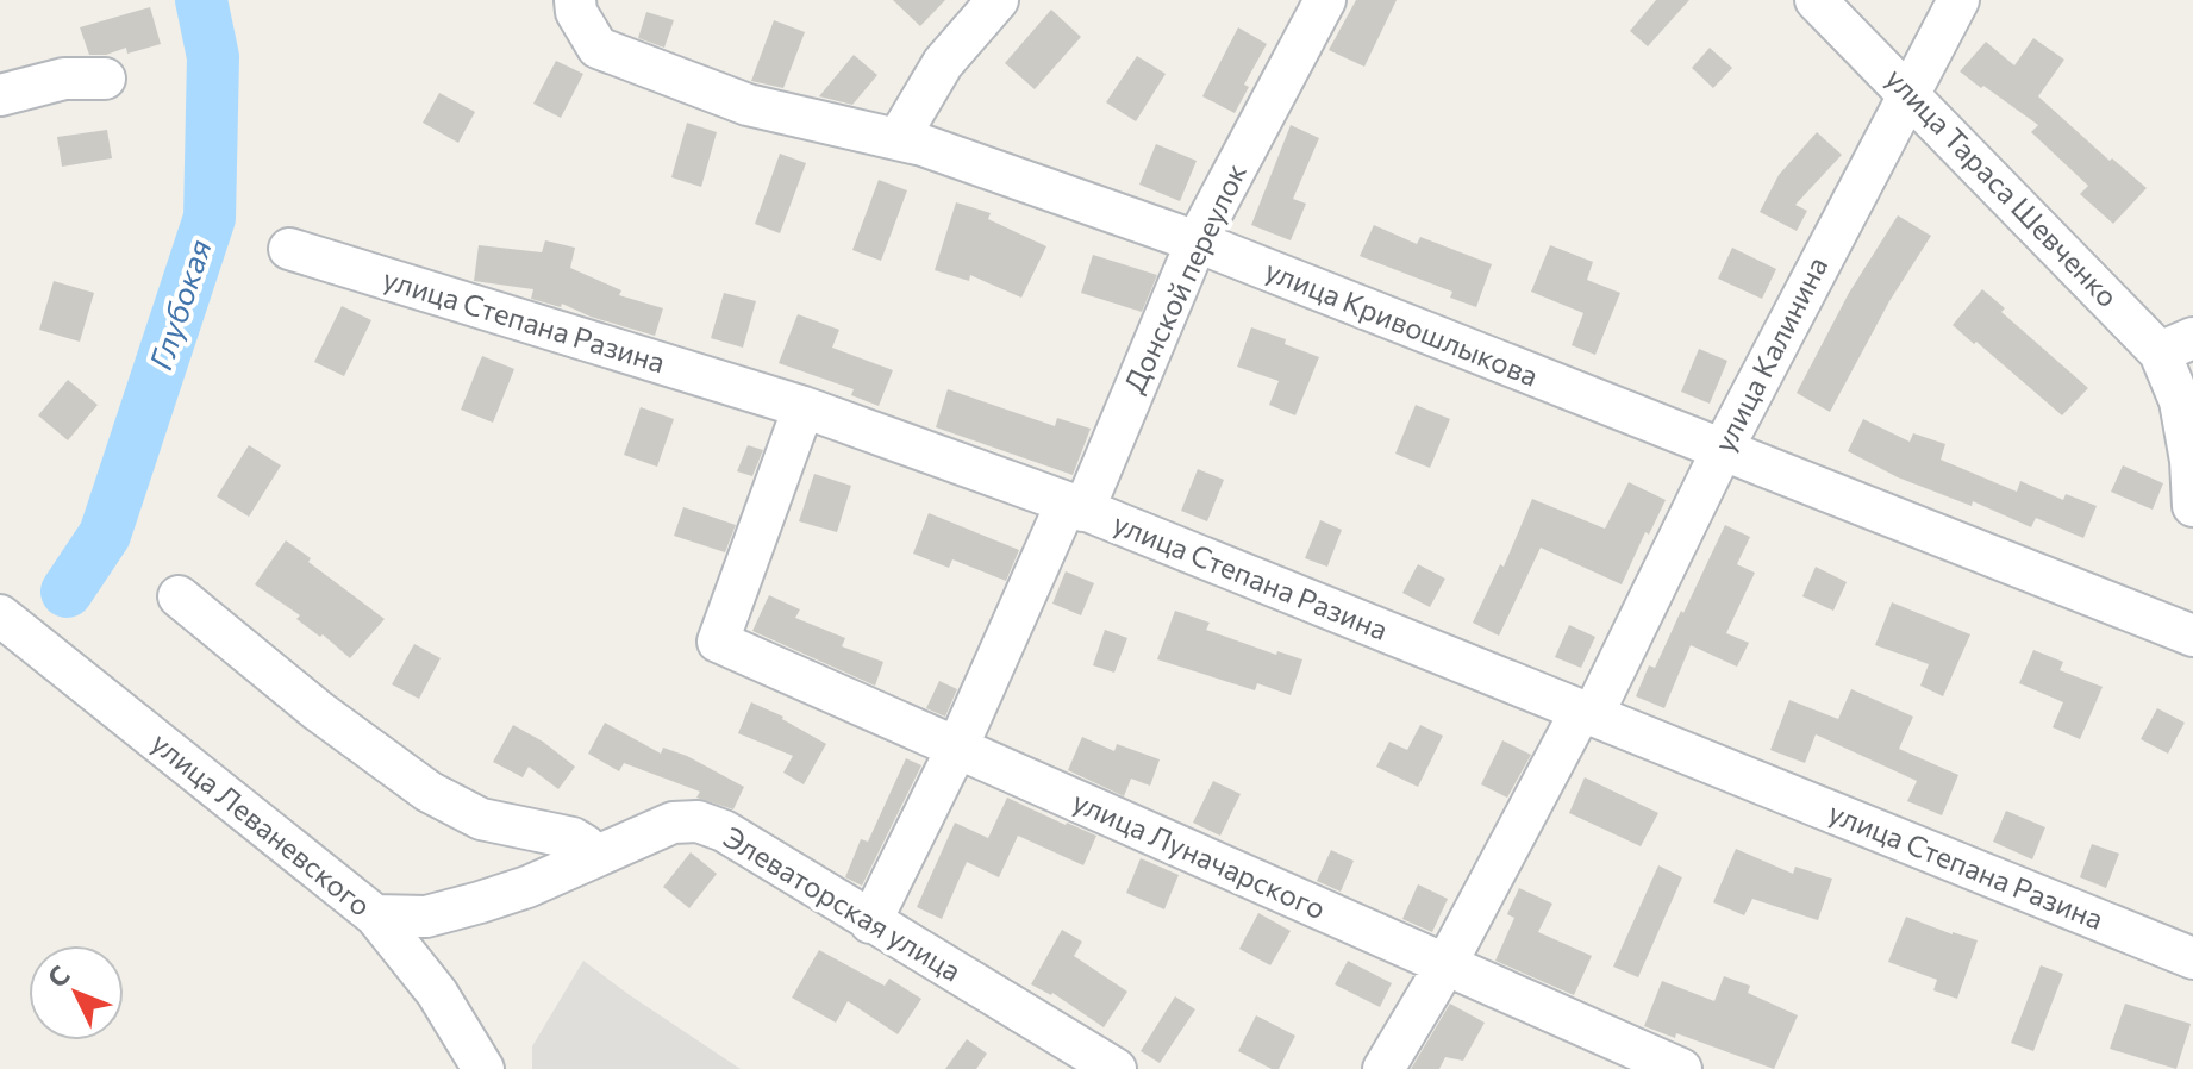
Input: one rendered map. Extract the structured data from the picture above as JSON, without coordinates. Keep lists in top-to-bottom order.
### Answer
{
  "streets": {
    "street": [
      "улица Тараса Шевченко",
      "Донской переулок",
      "улица Степана Разина",
      "улица Кривошлыкова",
      "улица Калинина",
      "улица Леваневского",
      "улица Луначарского",
      "Элеваторская улица"
    ]
  },
  "crossings": [
    ["улица Тараса Шевченко", "улица Калинина"],
    ["Донской переулок", "улица Степана Разина"],
    ["Донской переулок", "улица Кривошлыкова"],
    ["Донской переулок", "улица Луначарского"],
    ["Донской переулок", "Элеваторская улица"],
    ["улица Степана Разина", "улица Калинина"],
    ["улица Степана Разина", "улица Луначарского"],
    ["улица Кривошлыкова", "улица Калинина"],
    ["улица Калинина", "улица Луначарского"],
    ["улица Леваневского", "Элеваторская улица"]
  ],
  "water": ["Глубокая"],
  "north": "top left"
}
